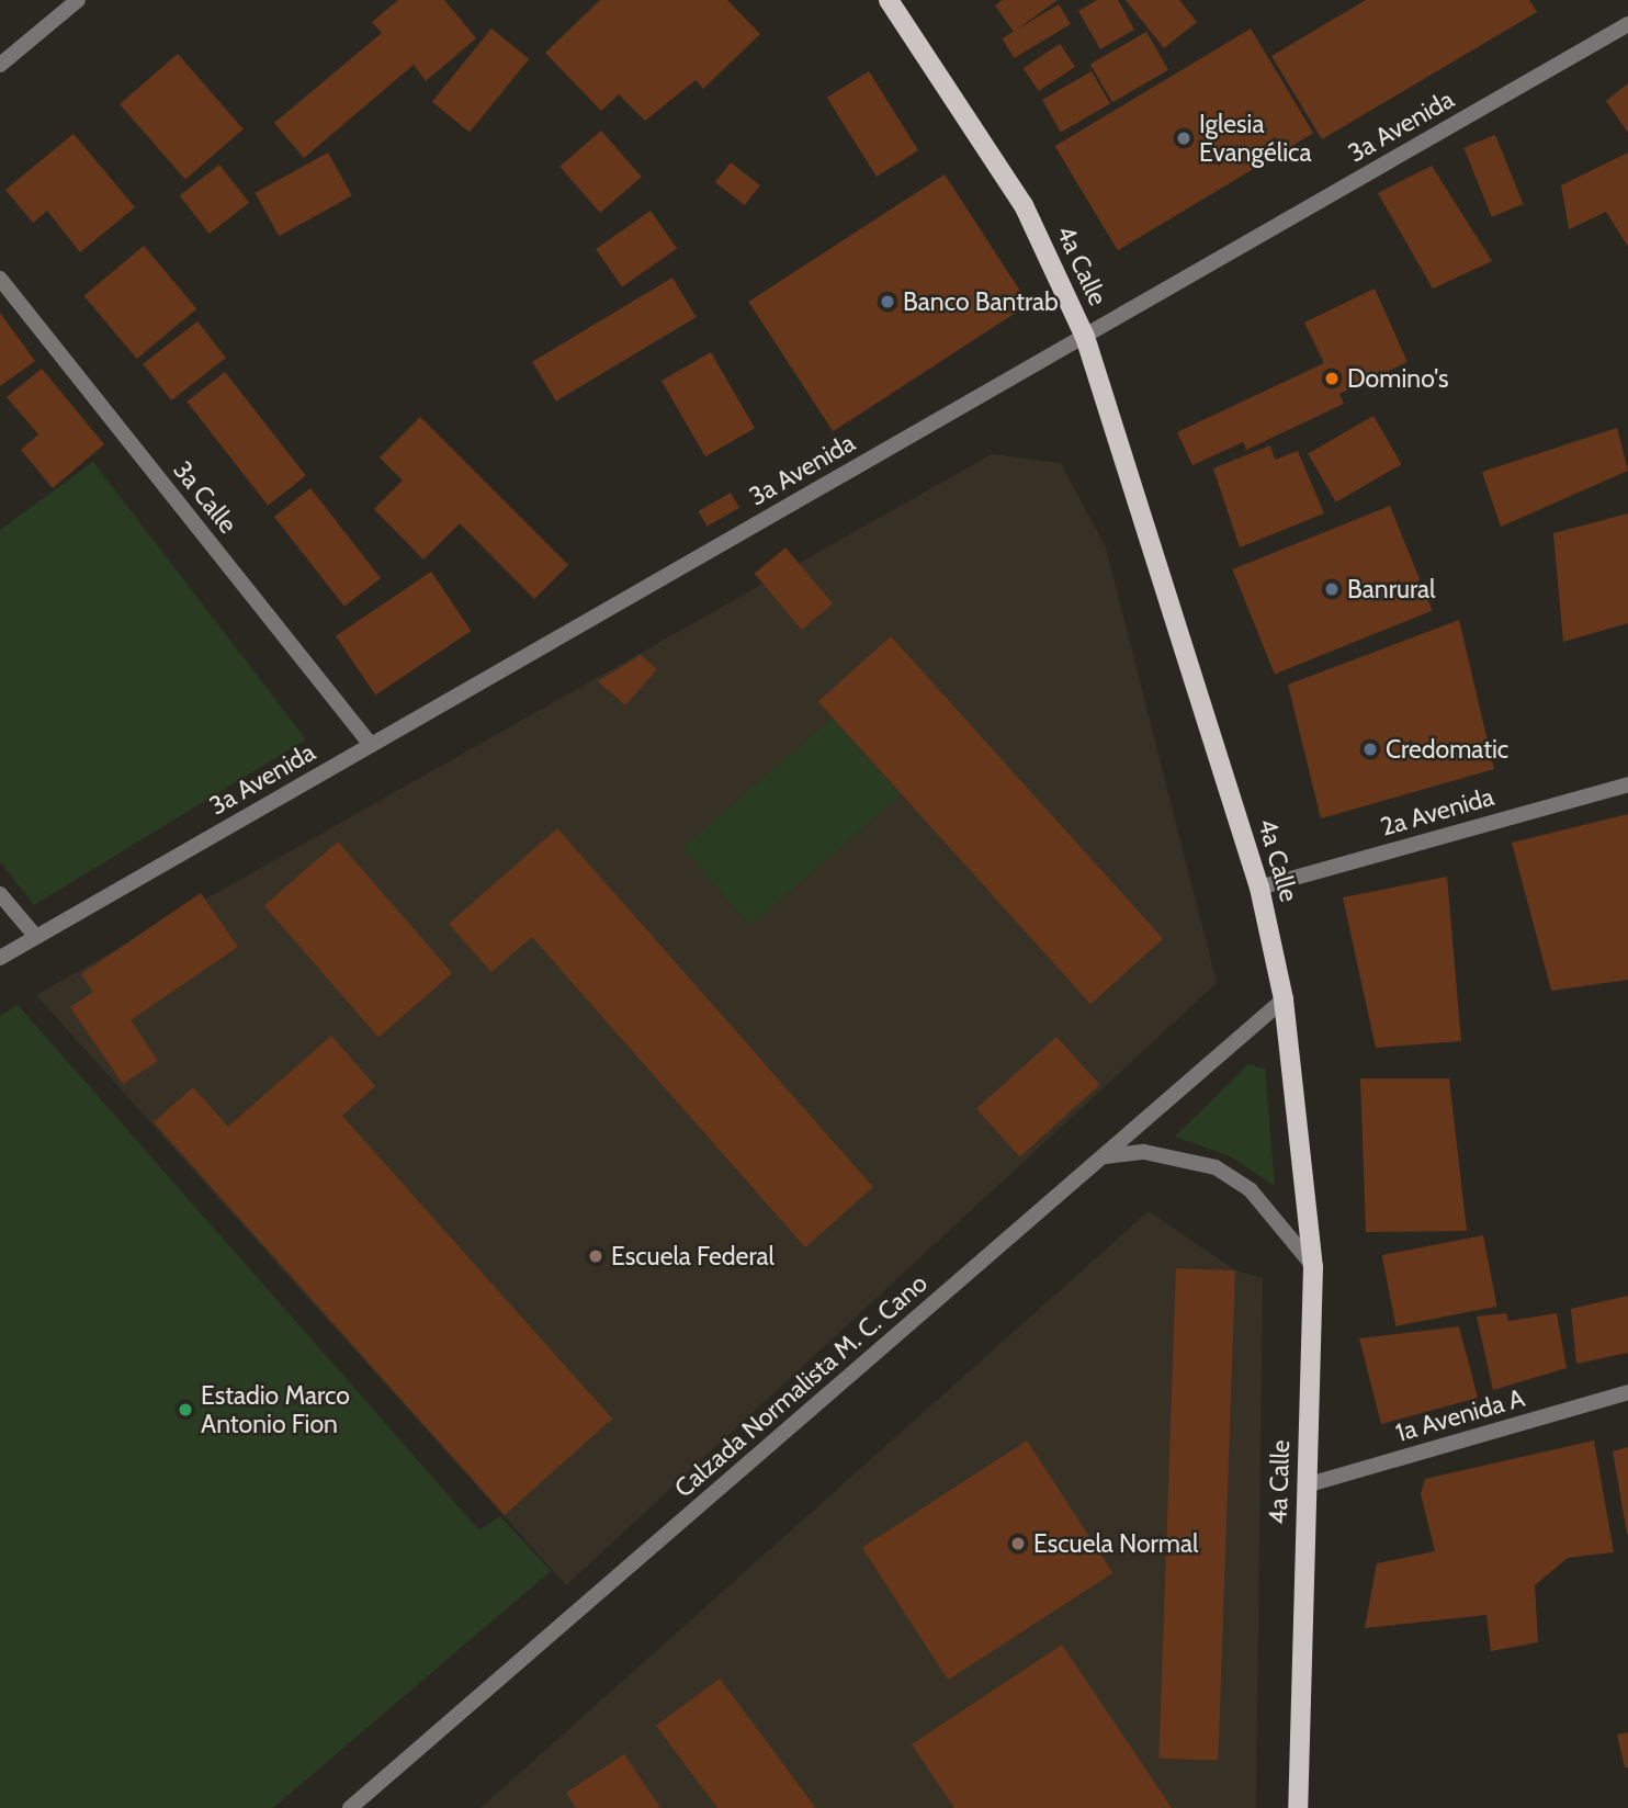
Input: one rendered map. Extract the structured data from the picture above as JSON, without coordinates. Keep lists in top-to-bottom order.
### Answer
{
  "streets": {
    "main road": ["4a Calle"],
    "street": [
      "3a Avenida",
      "3a Calle",
      "2a Avenida",
      "Calzada Normalista M. C. Cano",
      "1a Avenida A"
    ]
  },
  "crossings": [
    ["3a Avenida", "4a Calle"],
    ["3a Avenida", "3a Calle"],
    ["4a Calle", "2a Avenida"],
    ["4a Calle", "Calzada Normalista M. C. Cano"],
    ["4a Calle", "1a Avenida A"]
  ],
  "places": [
    "Iglesia Evangélica",
    "Banco Bantrab",
    "Domino's",
    "Banrural",
    "Credomatic",
    "Escuela Federal",
    "Estadio Marco Antonio Fion",
    "Escuela Normal"
  ]
}
